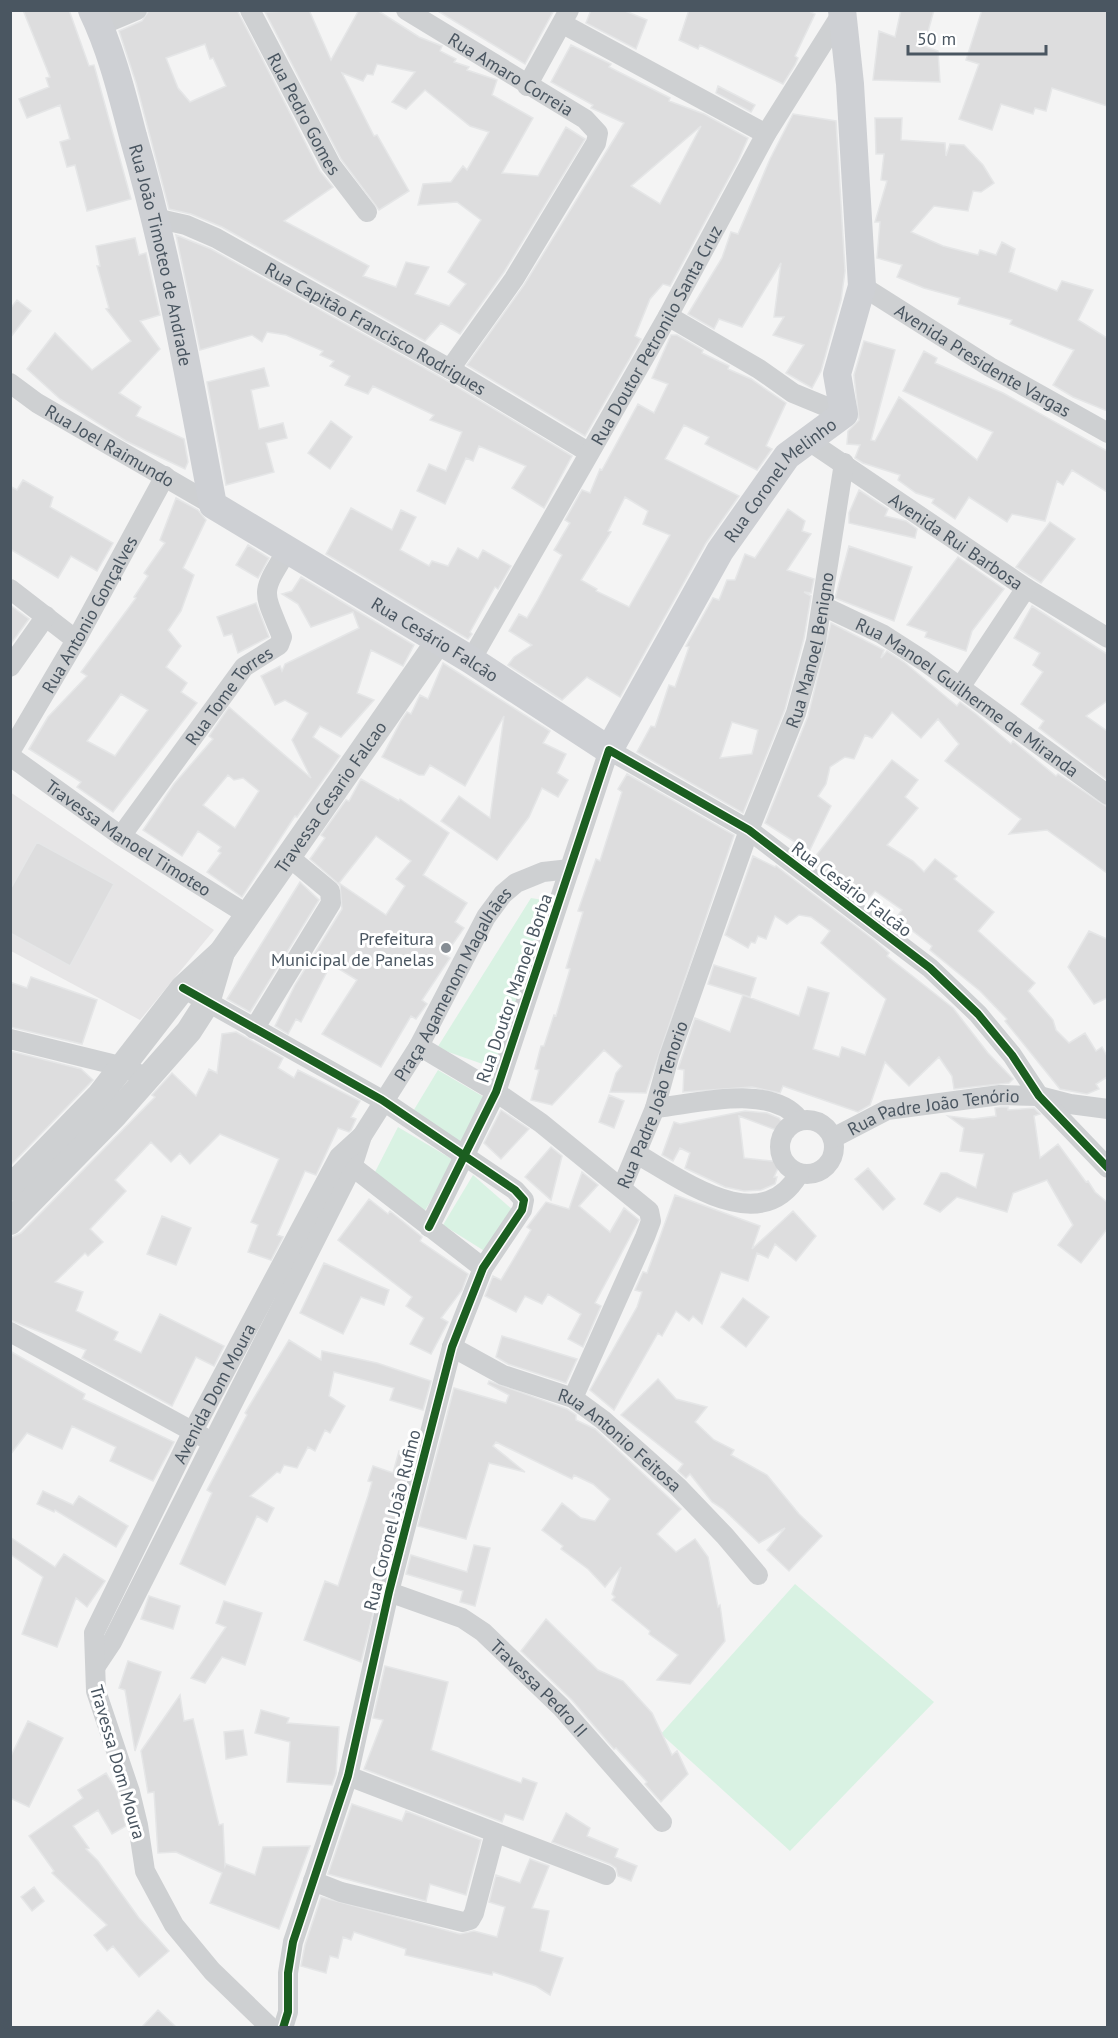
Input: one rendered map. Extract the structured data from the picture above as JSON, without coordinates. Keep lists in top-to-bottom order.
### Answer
{
  "streets": {
    "main road": ["Rua João Timoteo de Andrade", "Rua Coronel Melinho", "Rua Cesário Falcão"],
    "street": [
      "Rua Amaro Correia",
      "Rua Pedro Gomes",
      "Rua Capitão Francisco Rodrigues",
      "Rua Doutor Petronilo Santa Cruz",
      "Avenida Presidente Vargas",
      "Rua Joel Raimundo",
      "Avenida Rui Barbosa",
      "Rua Antonio Gonçalves",
      "Rua Manoel Benigno",
      "Rua Tome Torres",
      "Rua Manoel Guilherme de Miranda",
      "Travessa Cesario Falcao",
      "Travessa Manoel Timoteo",
      "Praça Agamenom Magalhães",
      "Rua Doutor Manoel Borba",
      "Rua Padre João Tenorio",
      "Rua Padre João Tenório",
      "Avenida Dom Moura",
      "Rua Antonio Feitosa",
      "Rua Coronel João Rufino",
      "Travessa Pedro II",
      "Travessa Dom Moura"
    ]
  },
  "crossings": [
    ["Rua Amaro Correia", "Rua Capitão Francisco Rodrigues"],
    ["Rua João Timoteo de Andrade", "Rua Capitão Francisco Rodrigues"],
    ["Rua João Timoteo de Andrade", "Rua Joel Raimundo"],
    ["Rua João Timoteo de Andrade", "Rua Cesário Falcão"],
    ["Rua Capitão Francisco Rodrigues", "Rua Doutor Petronilo Santa Cruz"],
    ["Rua Doutor Petronilo Santa Cruz", "Rua Coronel Melinho"],
    ["Rua Doutor Petronilo Santa Cruz", "Rua Cesário Falcão"],
    ["Avenida Presidente Vargas", "Rua Coronel Melinho"],
    ["Rua Joel Raimundo", "Rua Antonio Gonçalves"],
    ["Rua Joel Raimundo", "Rua Cesário Falcão"],
    ["Rua Coronel Melinho", "Avenida Rui Barbosa"],
    ["Rua Coronel Melinho", "Rua Cesário Falcão"],
    ["Rua Coronel Melinho", "Rua Doutor Manoel Borba"],
    ["Avenida Rui Barbosa", "Rua Manoel Benigno"],
    ["Rua Antonio Gonçalves", "Travessa Manoel Timoteo"],
    ["Rua Cesário Falcão", "Rua Manoel Benigno"],
    ["Rua Cesário Falcão", "Rua Tome Torres"],
    ["Rua Cesário Falcão", "Travessa Cesario Falcao"],
    ["Rua Cesário Falcão", "Rua Doutor Manoel Borba"],
    ["Rua Cesário Falcão", "Rua Padre João Tenorio"],
    ["Rua Cesário Falcão", "Rua Padre João Tenório"],
    ["Rua Manoel Benigno", "Rua Manoel Guilherme de Miranda"],
    ["Rua Manoel Benigno", "Rua Padre João Tenorio"],
    ["Rua Tome Torres", "Travessa Manoel Timoteo"],
    ["Travessa Cesario Falcao", "Travessa Manoel Timoteo"],
    ["Travessa Cesario Falcao", "Rua Coronel João Rufino"],
    ["Praça Agamenom Magalhães", "Rua Doutor Manoel Borba"],
    ["Praça Agamenom Magalhães", "Avenida Dom Moura"],
    ["Praça Agamenom Magalhães", "Rua Coronel João Rufino"],
    ["Rua Doutor Manoel Borba", "Rua Coronel João Rufino"],
    ["Rua Padre João Tenorio", "Rua Antonio Feitosa"],
    ["Avenida Dom Moura", "Travessa Dom Moura"],
    ["Rua Antonio Feitosa", "Rua Coronel João Rufino"],
    ["Rua Coronel João Rufino", "Travessa Pedro II"]
  ],
  "places": ["Prefeitura Municipal de Panelas"],
  "scale_bar": "50 m"
}
